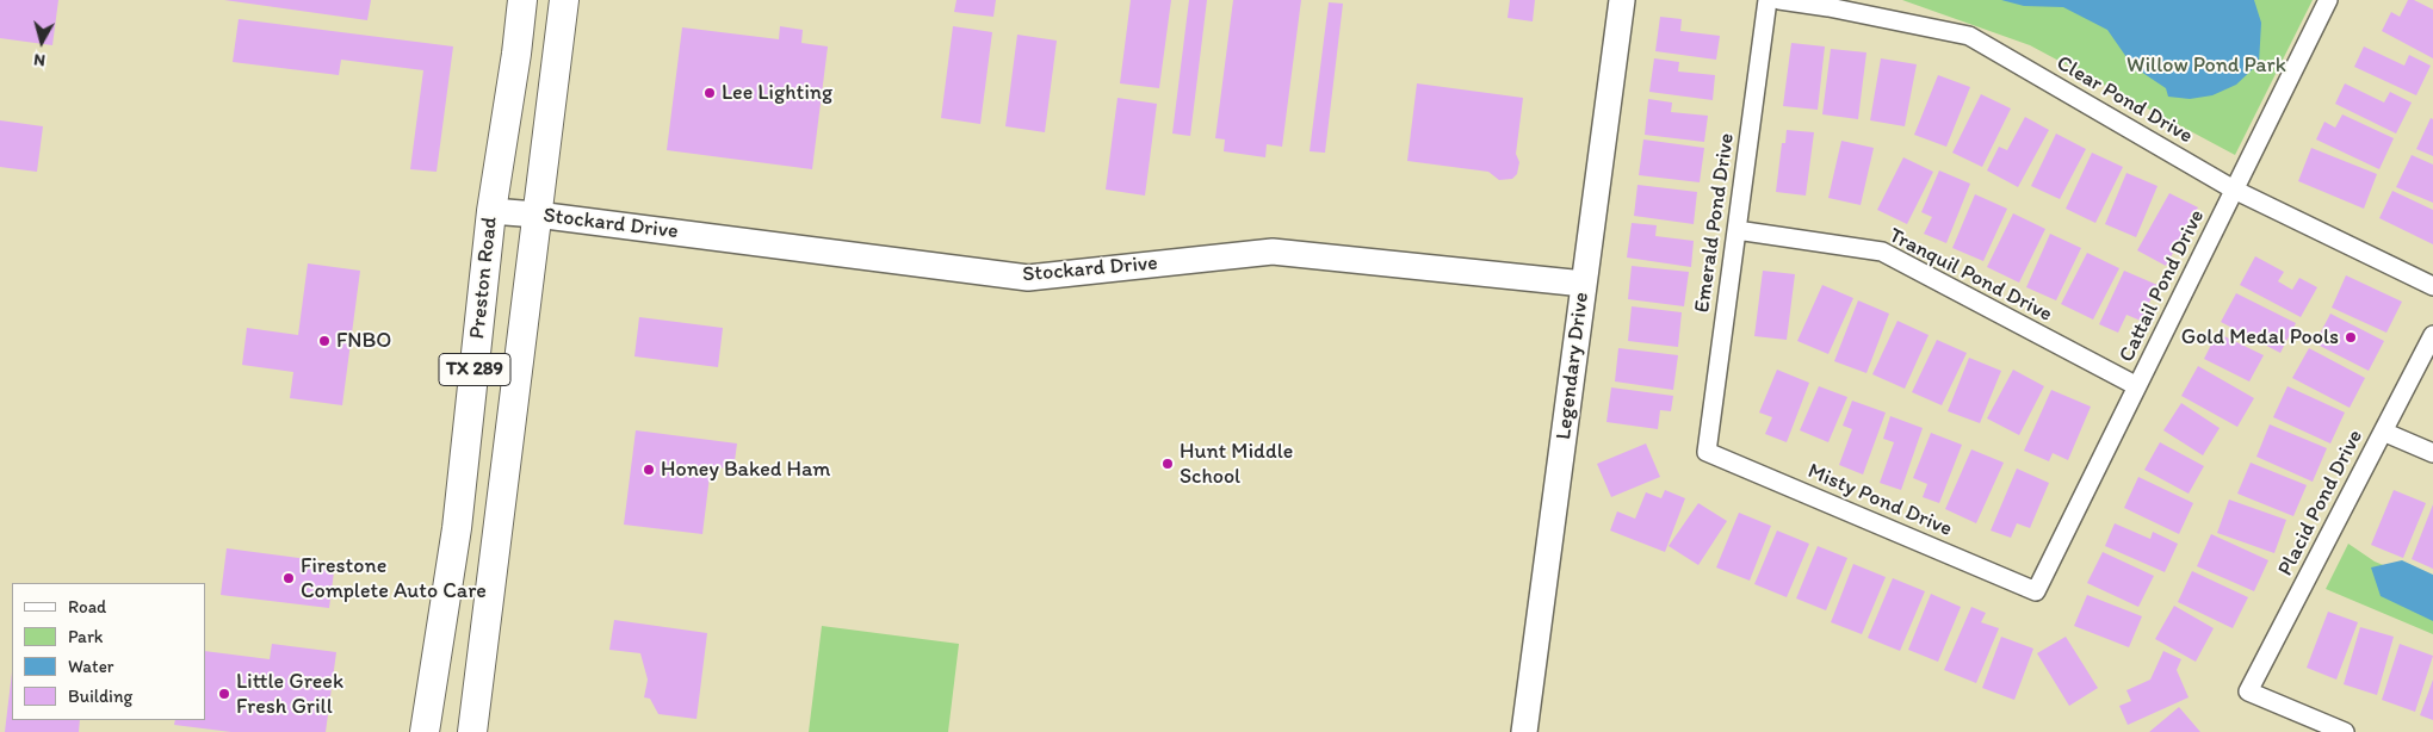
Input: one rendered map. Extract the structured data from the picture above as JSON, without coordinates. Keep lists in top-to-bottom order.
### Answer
{
  "streets": {
    "main road": ["Preston Road", "TX 289"],
    "street": [
      "Clear Pond Drive",
      "Emerald Pond Drive",
      "Stockard Drive",
      "Tranquil Pond Drive",
      "Cattail Pond Drive",
      "Legendary Drive",
      "Misty Pond Drive",
      "Placid Pond Drive"
    ]
  },
  "crossings": [
    ["Clear Pond Drive", "Cattail Pond Drive"],
    ["Emerald Pond Drive", "Tranquil Pond Drive"],
    ["Emerald Pond Drive", "Misty Pond Drive"],
    ["Stockard Drive", "Preston Road"],
    ["Stockard Drive", "Legendary Drive"],
    ["Tranquil Pond Drive", "Cattail Pond Drive"],
    ["Cattail Pond Drive", "Misty Pond Drive"]
  ],
  "parks": ["Willow Pond Park"],
  "places": [
    "Lee Lighting",
    "Gold Medal Pools",
    "FNBO",
    "Hunt Middle School",
    "Honey Baked Ham",
    "Firestone Complete Auto Care",
    "Little Greek Fresh Grill"
  ],
  "legend": [
    "Road",
    "Park",
    "Water",
    "Building"
  ],
  "north": "bottom"
}
